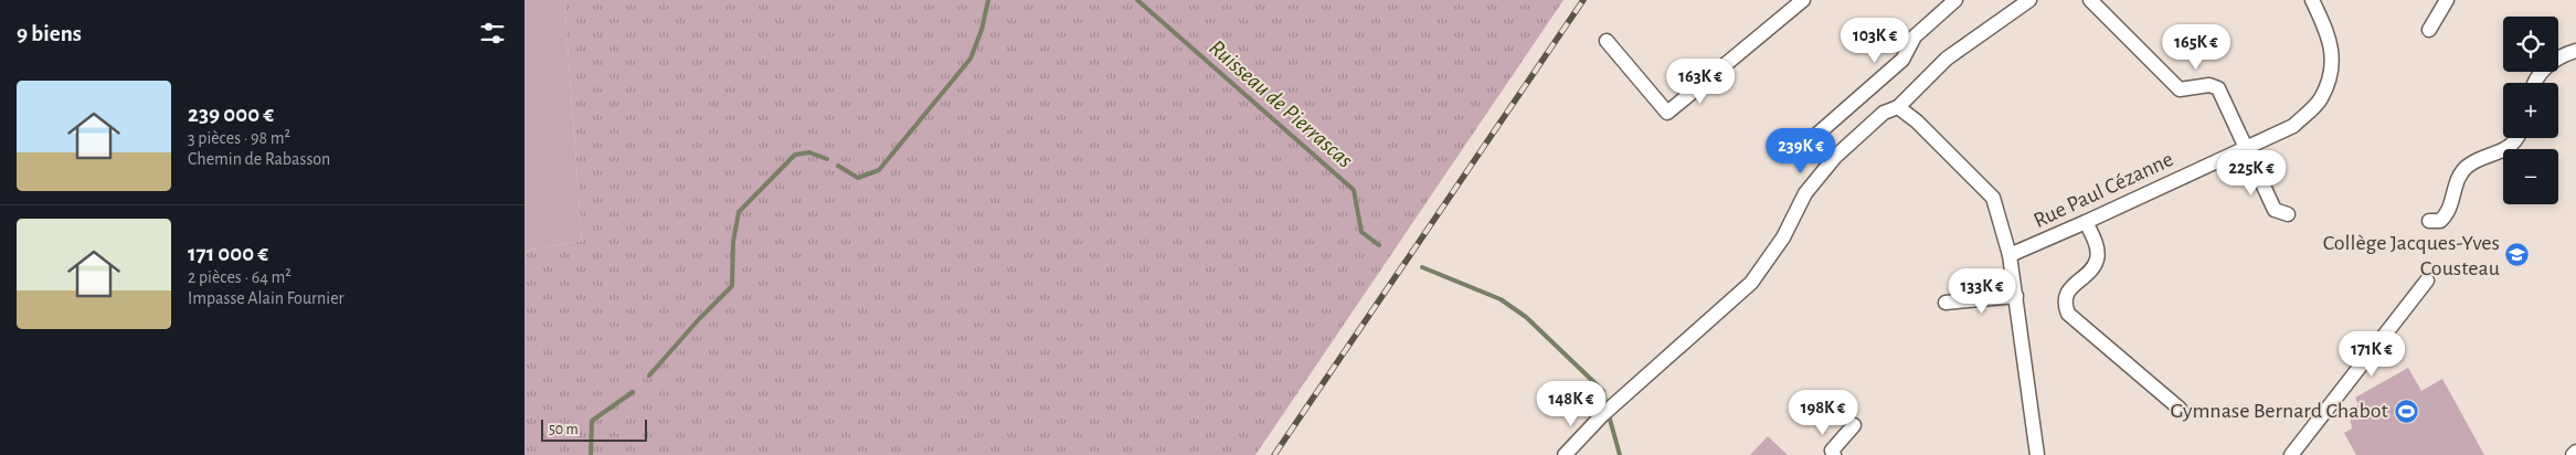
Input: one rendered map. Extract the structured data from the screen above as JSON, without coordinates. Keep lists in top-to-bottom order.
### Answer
{
  "streets": {
    "street": ["Rue Paul Cézanne"]
  },
  "water": ["Ruisseau de Pierrascas"],
  "places": {
    "school or university": ["Collège Jacques-Yves Cousteau"],
    "sports": ["Gymnase Bernard Chabot"]
  },
  "scale_bar": "50 m",
  "page": {
    "heading": "9 biens",
    "map_buttons": ["+", "−"],
    "price": [
      "103K €",
      "165K €",
      "163K €",
      "239K €",
      "225K €",
      "133K €",
      "171K €",
      "148K €",
      "198K €"
    ],
    "list": [
      {
        "name": "239 000 €",
        "note": "3 pièces · 98 m² · Chemin de Rabasson"
      },
      {
        "name": "171 000 €",
        "note": "2 pièces · 64 m² · Impasse Alain Fournier"
      }
    ],
    "scale": "50 m"
  }
}
